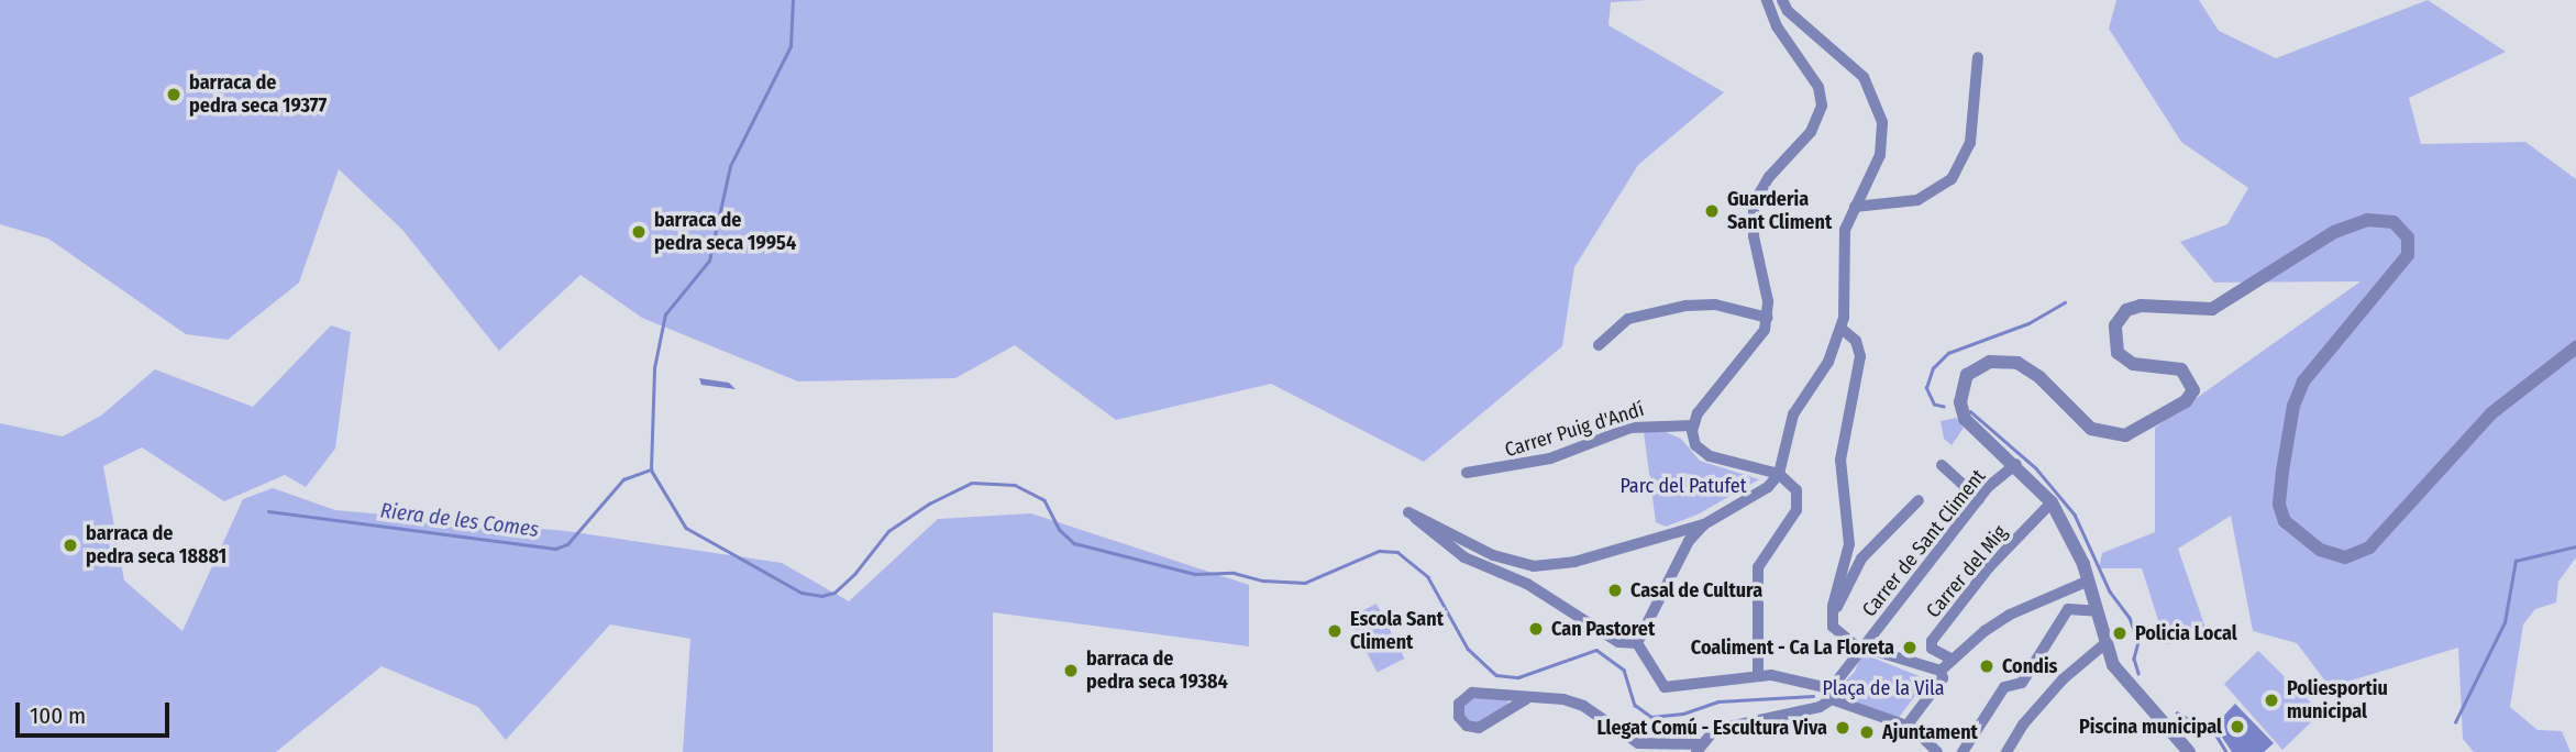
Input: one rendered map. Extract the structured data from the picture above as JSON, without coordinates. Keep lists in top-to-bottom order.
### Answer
{
  "streets": {
    "street": ["Carrer Puig d'Andí", "Carrer de Sant Climent", "Carrer del Mig"]
  },
  "water": ["Riera de les Comes"],
  "parks": ["Parc del Patufet", "Plaça de la Vila"],
  "places": [
    "barraca de pedra seca 19377",
    "Guarderia Sant Climent",
    "barraca de pedra seca 19954",
    "barraca de pedra seca 18881",
    "Casal de Cultura",
    "Can Pastoret",
    "Escola Sant Climent",
    "Policia Local",
    "Coaliment - Ca La Floreta",
    "Condis",
    "barraca de pedra seca 19384",
    "Poliesportiu municipal",
    "Piscina municipal",
    "Llegat Comú - Escultura Viva",
    "Ajuntament"
  ],
  "scale_bar": "100 m"
}
